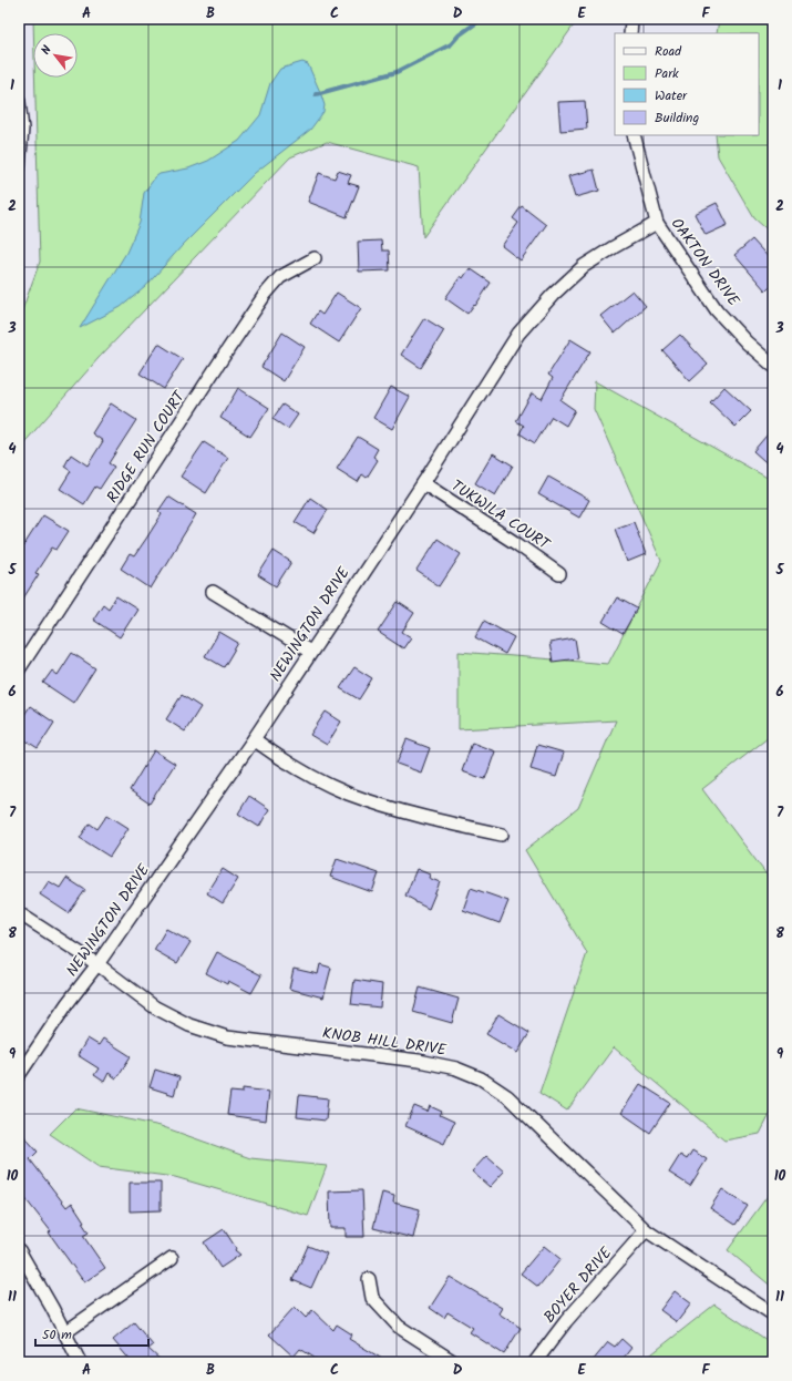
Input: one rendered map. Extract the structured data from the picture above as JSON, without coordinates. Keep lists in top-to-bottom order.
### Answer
{
  "streets": {
    "street": [
      "OAKTON DRIVE",
      "RIDGE RUN COURT",
      "TUKWILA COURT",
      "NEWINGTON DRIVE",
      "KNOB HILL DRIVE",
      "BOYER DRIVE"
    ]
  },
  "crossings": [
    ["OAKTON DRIVE", "NEWINGTON DRIVE"],
    ["TUKWILA COURT", "NEWINGTON DRIVE"],
    ["NEWINGTON DRIVE", "KNOB HILL DRIVE"],
    ["KNOB HILL DRIVE", "BOYER DRIVE"]
  ],
  "legend": [
    "Road",
    "Park",
    "Water",
    "Building"
  ],
  "scale_bar": "50 m",
  "north": "top left",
  "grid": {
    "columns": [
      "A",
      "B",
      "C",
      "D",
      "E",
      "F"
    ],
    "rows": [
      "1",
      "2",
      "3",
      "4",
      "5",
      "6",
      "7",
      "8",
      "9",
      "10",
      "11"
    ]
  }
}
